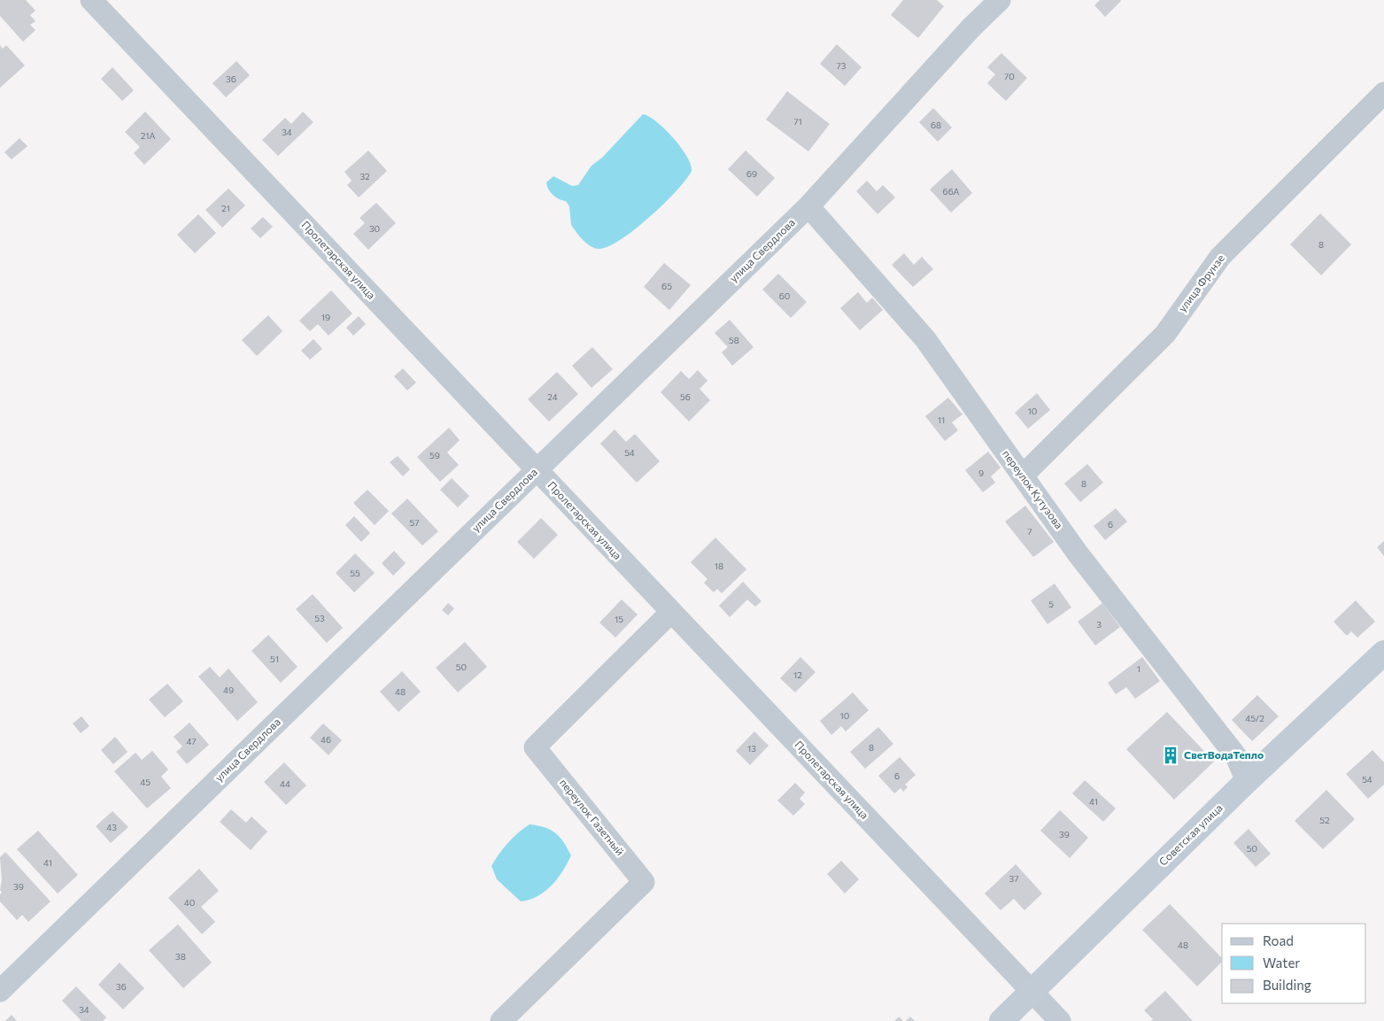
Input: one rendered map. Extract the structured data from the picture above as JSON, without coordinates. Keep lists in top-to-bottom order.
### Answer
{
  "streets": {
    "main road": ["Советская улица"],
    "street": [
      "улица Свердлова",
      "Пролетарская улица",
      "улица Фрунзе",
      "переулок Кутузова",
      "переулок Газетный"
    ]
  },
  "crossings": [
    ["улица Свердлова", "Пролетарская улица"],
    ["улица Свердлова", "переулок Кутузова"],
    ["Пролетарская улица", "переулок Газетный"],
    ["Пролетарская улица", "Советская улица"],
    ["улица Фрунзе", "переулок Кутузова"],
    ["переулок Кутузова", "Советская улица"]
  ],
  "places": {
    "building": ["СветВодаТепло"]
  },
  "house_numbers": [
    "73",
    "70",
    "36",
    "71",
    "68",
    "34",
    "21А",
    "69",
    "32",
    "66А",
    "21",
    "30",
    "8",
    "65",
    "60",
    "19",
    "58",
    "24",
    "56",
    "10",
    "11",
    "54",
    "59",
    "9",
    "8",
    "57",
    "6",
    "7",
    "18",
    "55",
    "5",
    "53",
    "15",
    "3",
    "51",
    "50",
    "1",
    "12",
    "49",
    "48",
    "10",
    "45/2",
    "46",
    "47",
    "8",
    "13",
    "6",
    "54",
    "45",
    "44",
    "41",
    "52",
    "43",
    "39",
    "50",
    "41",
    "37",
    "39",
    "40",
    "48",
    "38",
    "36",
    "34"
  ],
  "legend": ["Road", "Water", "Building"]
}
